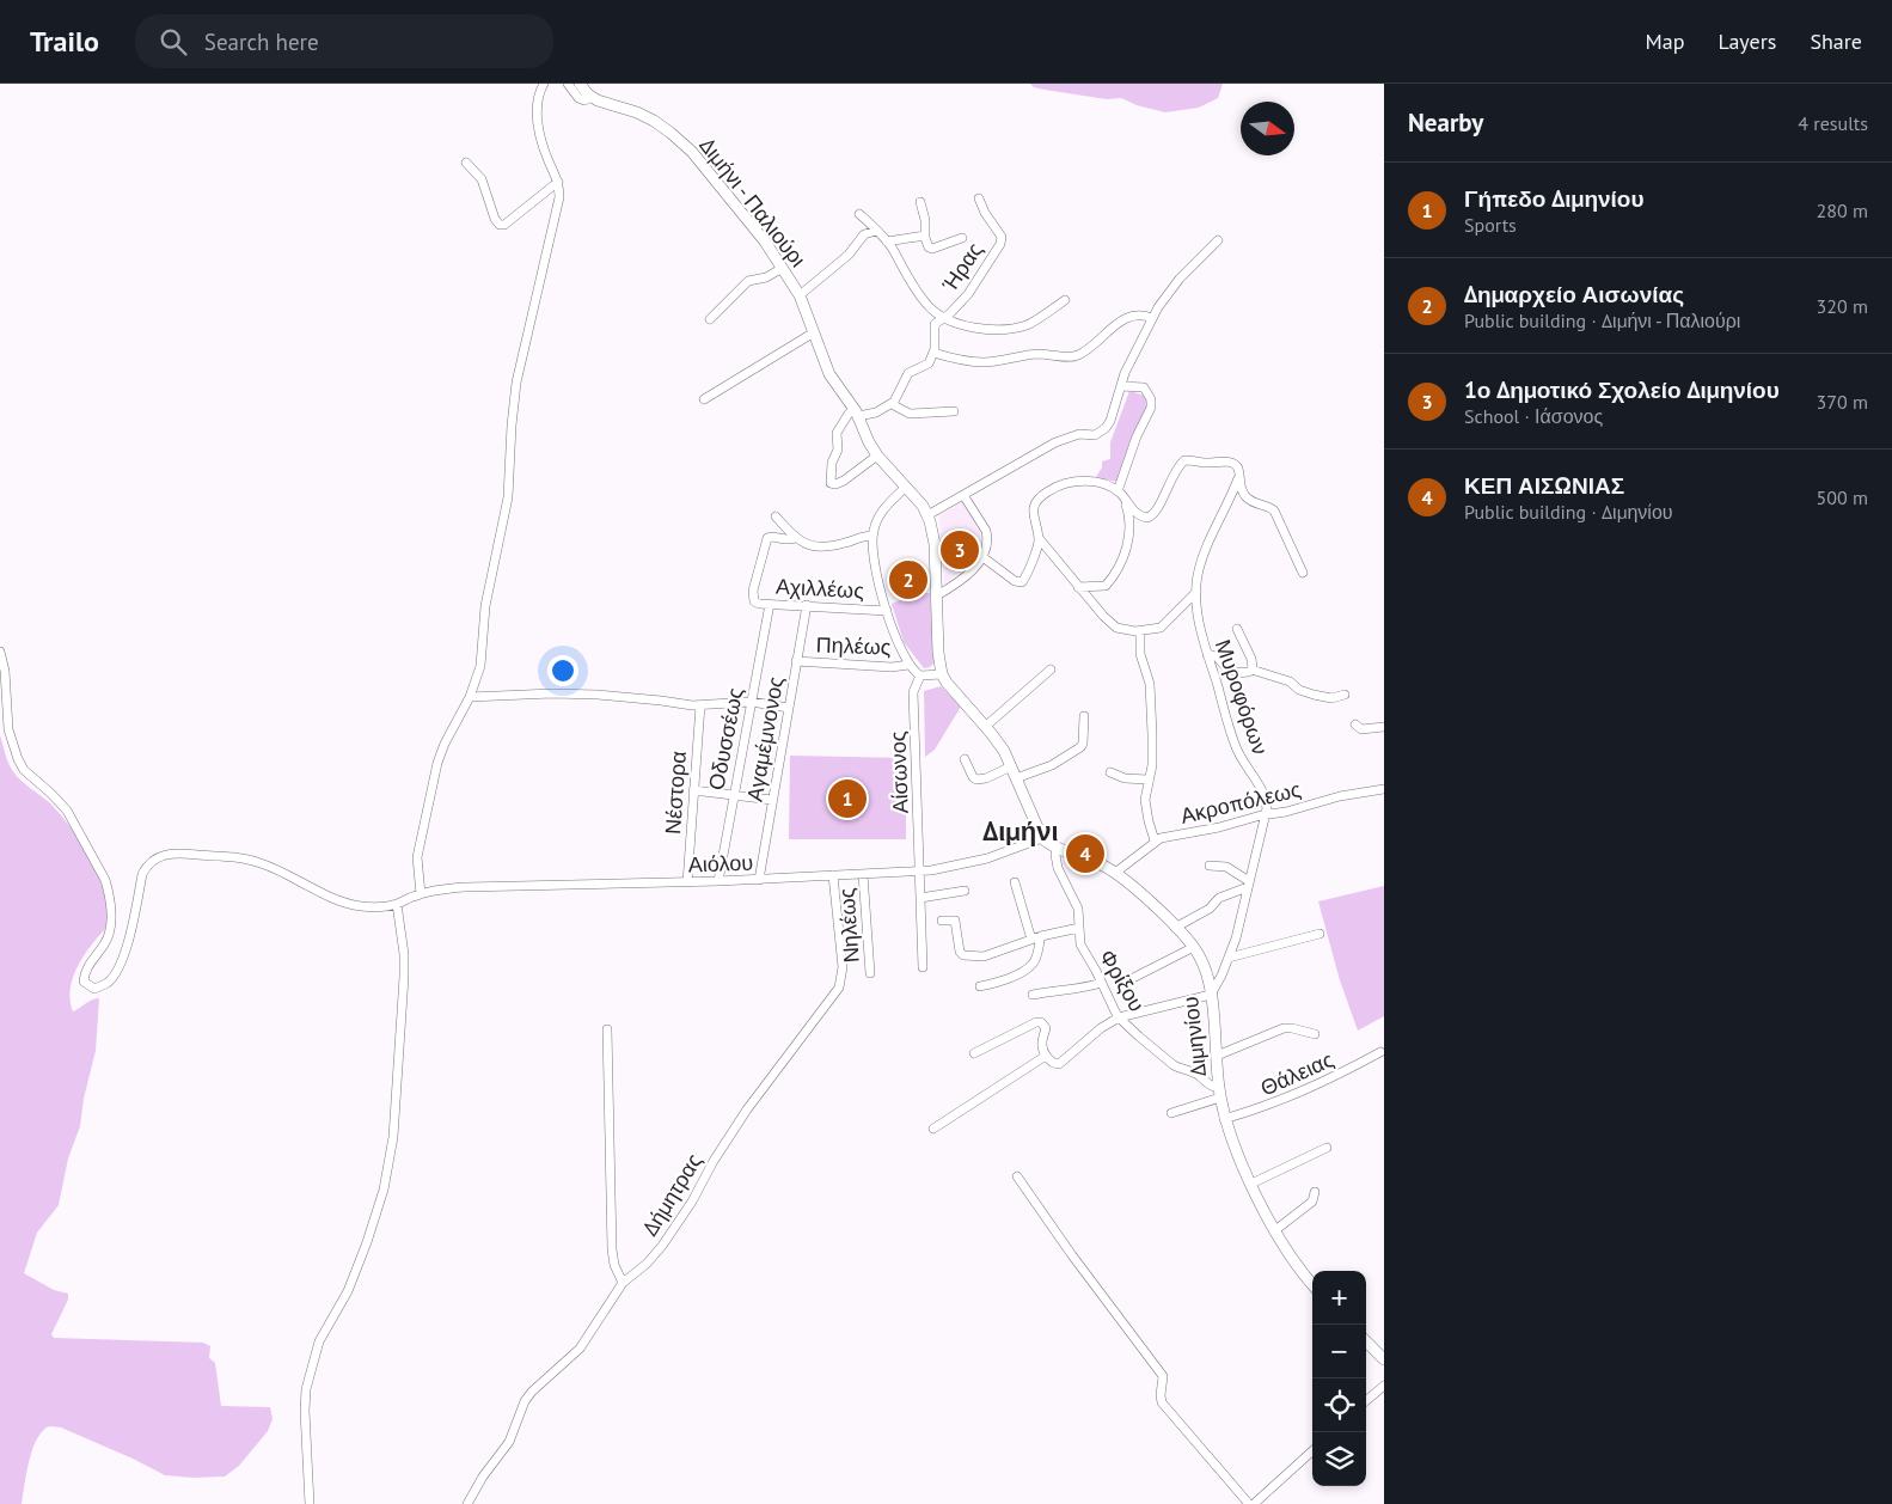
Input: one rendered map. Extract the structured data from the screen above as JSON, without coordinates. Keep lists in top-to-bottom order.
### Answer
{
  "streets": {
    "main road": ["Διμήνι - Παλιούρι", "Διμηνίου"],
    "street": [
      "Ήρας",
      "Αχιλλέως",
      "Πηλέως",
      "Μυροφόρων",
      "Οδυσσέως",
      "Αγαμέμνονος",
      "Αίσωνος",
      "Νέστορα",
      "Ακροπόλεως",
      "Αιόλου",
      "Νηλέως",
      "Φρίξου",
      "Θάλειας",
      "Δήμητρας"
    ]
  },
  "crossings": [
    ["Διμήνι - Παλιούρι", "Αιόλου"],
    ["Διμήνι - Παλιούρι", "Διμηνίου"],
    ["Αχιλλέως", "Οδυσσέως"],
    ["Αχιλλέως", "Αγαμέμνονος"],
    ["Πηλέως", "Αγαμέμνονος"],
    ["Μυροφόρων", "Ακροπόλεως"],
    ["Οδυσσέως", "Αιόλου"],
    ["Αγαμέμνονος", "Αιόλου"],
    ["Αίσωνος", "Αιόλου"],
    ["Νέστορα", "Αιόλου"],
    ["Ακροπόλεως", "Διμηνίου"],
    ["Αιόλου", "Νηλέως"],
    ["Αιόλου", "Διμηνίου"],
    ["Αιόλου", "Δήμητρας"],
    ["Φρίξου", "Διμηνίου"],
    ["Διμηνίου", "Θάλειας"]
  ],
  "districts": ["Διμήνι"],
  "north": "right",
  "page": {
    "header": "Trailo",
    "search": "Search here",
    "nav": ["Map", "Layers", "Share"],
    "heading": ["Nearby", "4 results"],
    "list": [
      {
        "mark": "1",
        "name": "Γήπεδο Διμηνίου",
        "note": "Sports",
        "value": "280 m"
      },
      {
        "mark": "2",
        "name": "Δημαρχείο Αισωνίας",
        "note": "Public building · Διμήνι - Παλιούρι",
        "value": "320 m"
      },
      {
        "mark": "3",
        "name": "1ο Δημοτικό Σχολείο Διμηνίου",
        "note": "School · Ιάσονος",
        "value": "370 m"
      },
      {
        "mark": "4",
        "name": "ΚΕΠ ΑΙΣΩΝΙΑΣ",
        "note": "Public building · Διμηνίου",
        "value": "500 m"
      }
    ],
    "pins": [
      "3",
      "2",
      "1",
      "4"
    ],
    "map_buttons": ["+", "−"]
  }
}
